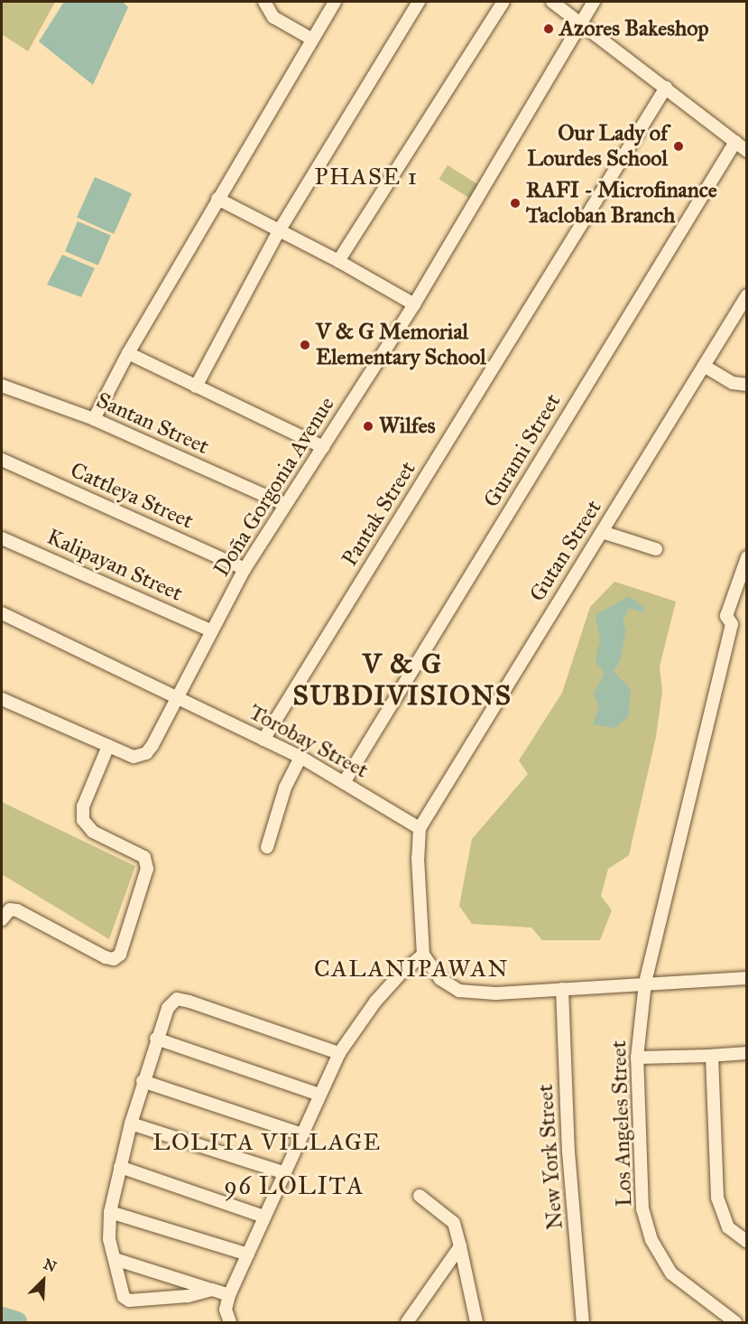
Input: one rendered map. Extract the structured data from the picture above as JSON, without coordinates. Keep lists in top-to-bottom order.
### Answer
{
  "streets": {
    "street": [
      "Santan Street",
      "Gurami Street",
      "Doña Gorgonia Avenue",
      "Cattleya Street",
      "Pantak Street",
      "Gutan Street",
      "Kalipayan Street",
      "Torobay Street",
      "Los Angeles Street",
      "New York Street"
    ]
  },
  "crossings": [
    ["Santan Street", "Doña Gorgonia Avenue"],
    ["Gurami Street", "Torobay Street"],
    ["Doña Gorgonia Avenue", "Cattleya Street"],
    ["Doña Gorgonia Avenue", "Kalipayan Street"],
    ["Doña Gorgonia Avenue", "Torobay Street"],
    ["Pantak Street", "Torobay Street"],
    ["Gutan Street", "Torobay Street"]
  ],
  "districts": [
    "PHASE 1",
    "V & G SUBDIVISIONS",
    "CALANIPAWAN",
    "LOLITA VILLAGE",
    "96 LOLITA"
  ],
  "places": [
    "Azores Bakeshop",
    "Our Lady of Lourdes School",
    "RAFI - Microfinance Tacloban Branch",
    "V & G Memorial Elementary School",
    "Wilfes"
  ],
  "north": "top right"
}
